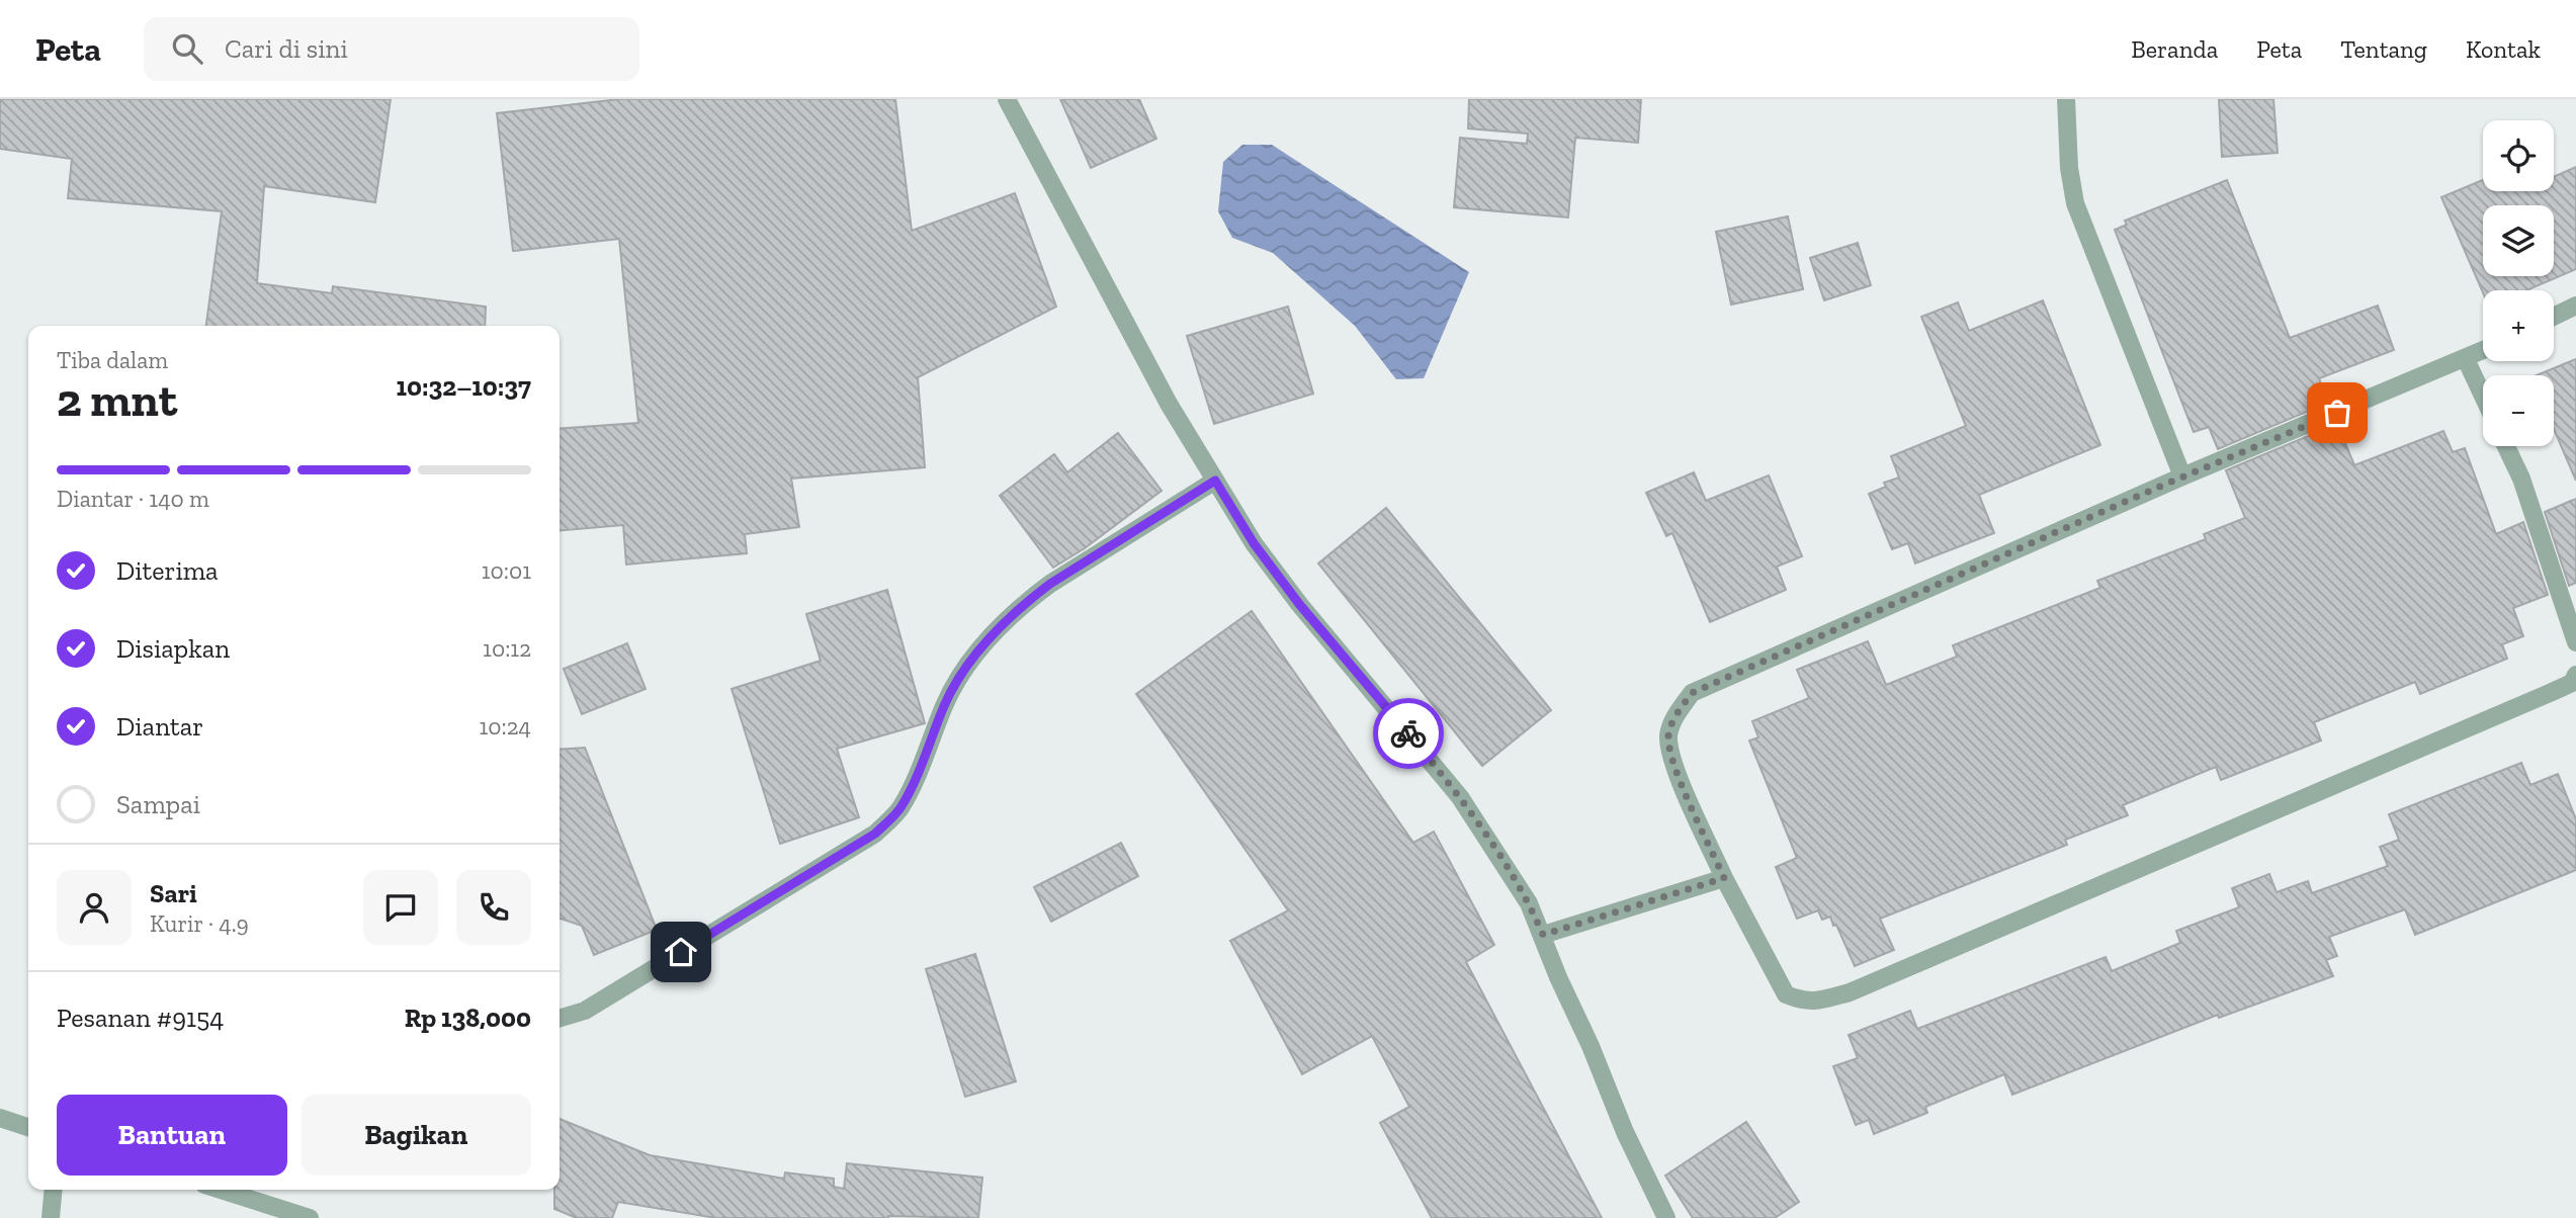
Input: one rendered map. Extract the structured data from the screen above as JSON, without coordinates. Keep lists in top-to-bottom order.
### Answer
{
  "page": {
    "header": "Peta",
    "search": "Cari di sini",
    "nav": [
      "Beranda",
      "Peta",
      "Tentang",
      "Kontak"
    ],
    "map_buttons": ["+", "−"],
    "heading": ["2 mnt", "Tiba dalam", "10:32–10:37"],
    "panel": [
      "Sari",
      "Kurir · 4.9",
      "Pesanan #9154",
      "Rp 138,000"
    ],
    "bar": "Diantar · 140 m",
    "list": [
      ["Diterima", "10:01"],
      ["Disiapkan", "10:12"],
      ["Diantar", "10:24"],
      "Sampai"
    ],
    "buttons": ["Bantuan", "Bagikan"]
  }
}
